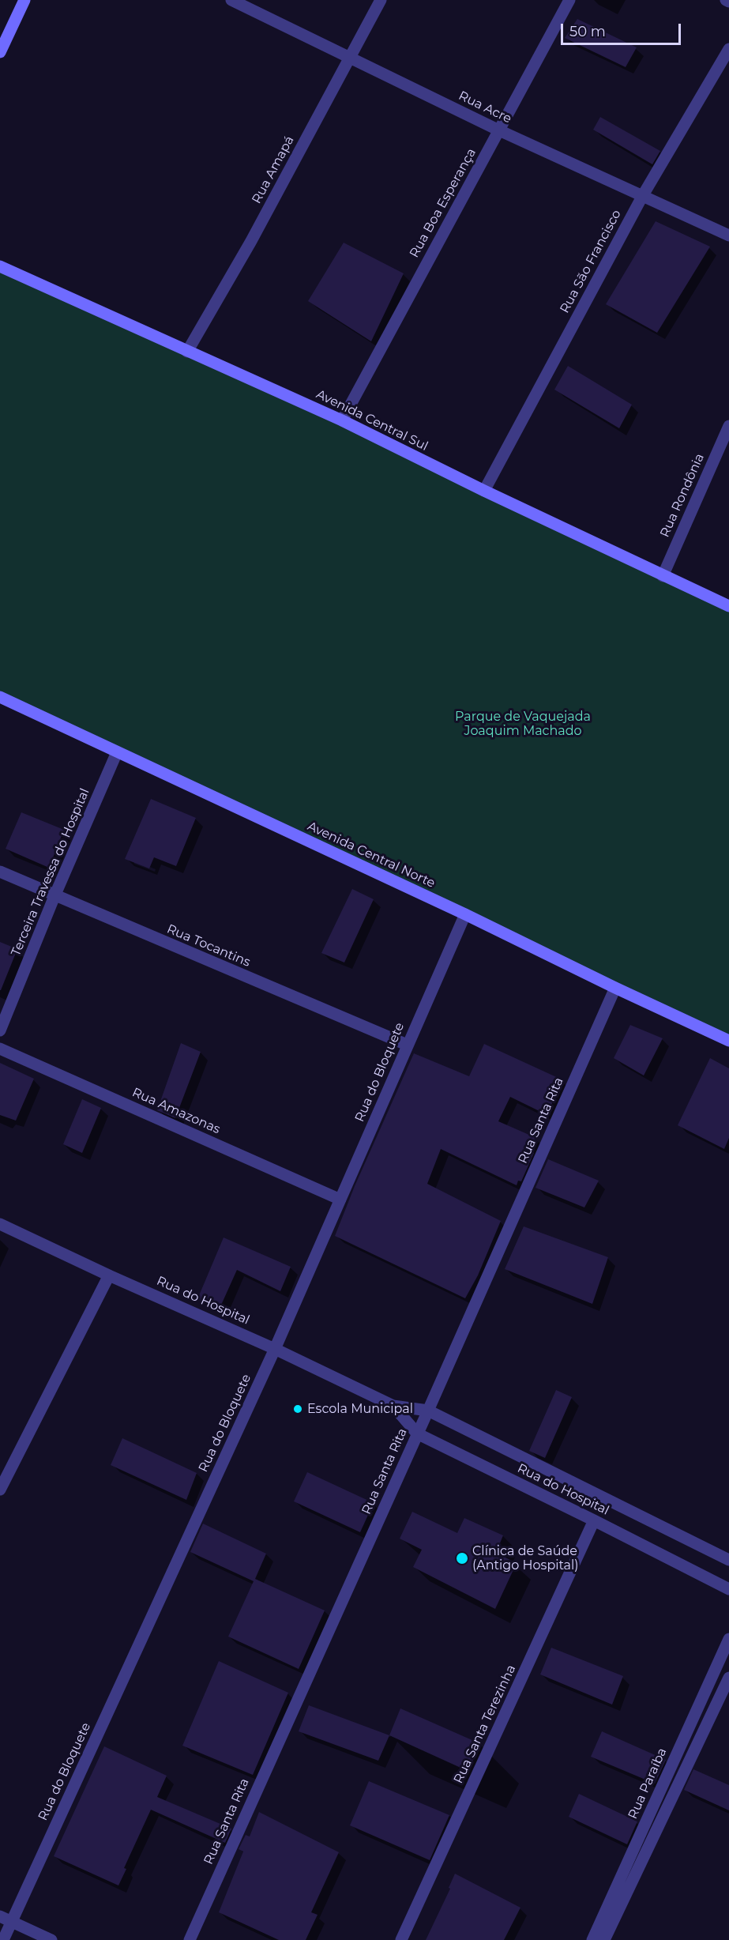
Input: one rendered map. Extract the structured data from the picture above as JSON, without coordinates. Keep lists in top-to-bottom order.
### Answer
{
  "streets": {
    "street": [
      "Rua Acre",
      "Rua Amapá",
      "Rua Boa Esperança",
      "Rua São Francisco",
      "Avenida Central Sul",
      "Rua Rondônia",
      "Avenida Central Norte",
      "Terceira Travessa do Hospital",
      "Rua Tocantins",
      "Rua do Bloquete",
      "Rua Amazonas",
      "Rua Santa Rita",
      "Rua do Hospital",
      "Rua Santa Terezinha",
      "Rua Paraíba"
    ]
  },
  "crossings": [
    ["Rua Acre", "Rua Amapá"],
    ["Rua Acre", "Rua Boa Esperança"],
    ["Rua Acre", "Rua São Francisco"],
    ["Rua Amapá", "Avenida Central Sul"],
    ["Rua Boa Esperança", "Avenida Central Sul"],
    ["Rua São Francisco", "Avenida Central Sul"],
    ["Avenida Central Sul", "Rua Rondônia"],
    ["Avenida Central Norte", "Terceira Travessa do Hospital"],
    ["Avenida Central Norte", "Rua do Bloquete"],
    ["Avenida Central Norte", "Rua Santa Rita"],
    ["Terceira Travessa do Hospital", "Rua Tocantins"],
    ["Rua Tocantins", "Rua do Bloquete"],
    ["Rua do Bloquete", "Rua Amazonas"],
    ["Rua do Bloquete", "Rua do Hospital"],
    ["Rua Santa Rita", "Rua do Hospital"],
    ["Rua do Hospital", "Rua Santa Terezinha"]
  ],
  "parks": ["Parque de Vaquejada Joaquim Machado"],
  "places": ["Escola Municipal", "Clínica de Saúde (Antigo Hospital)"],
  "scale_bar": "50 m"
}
